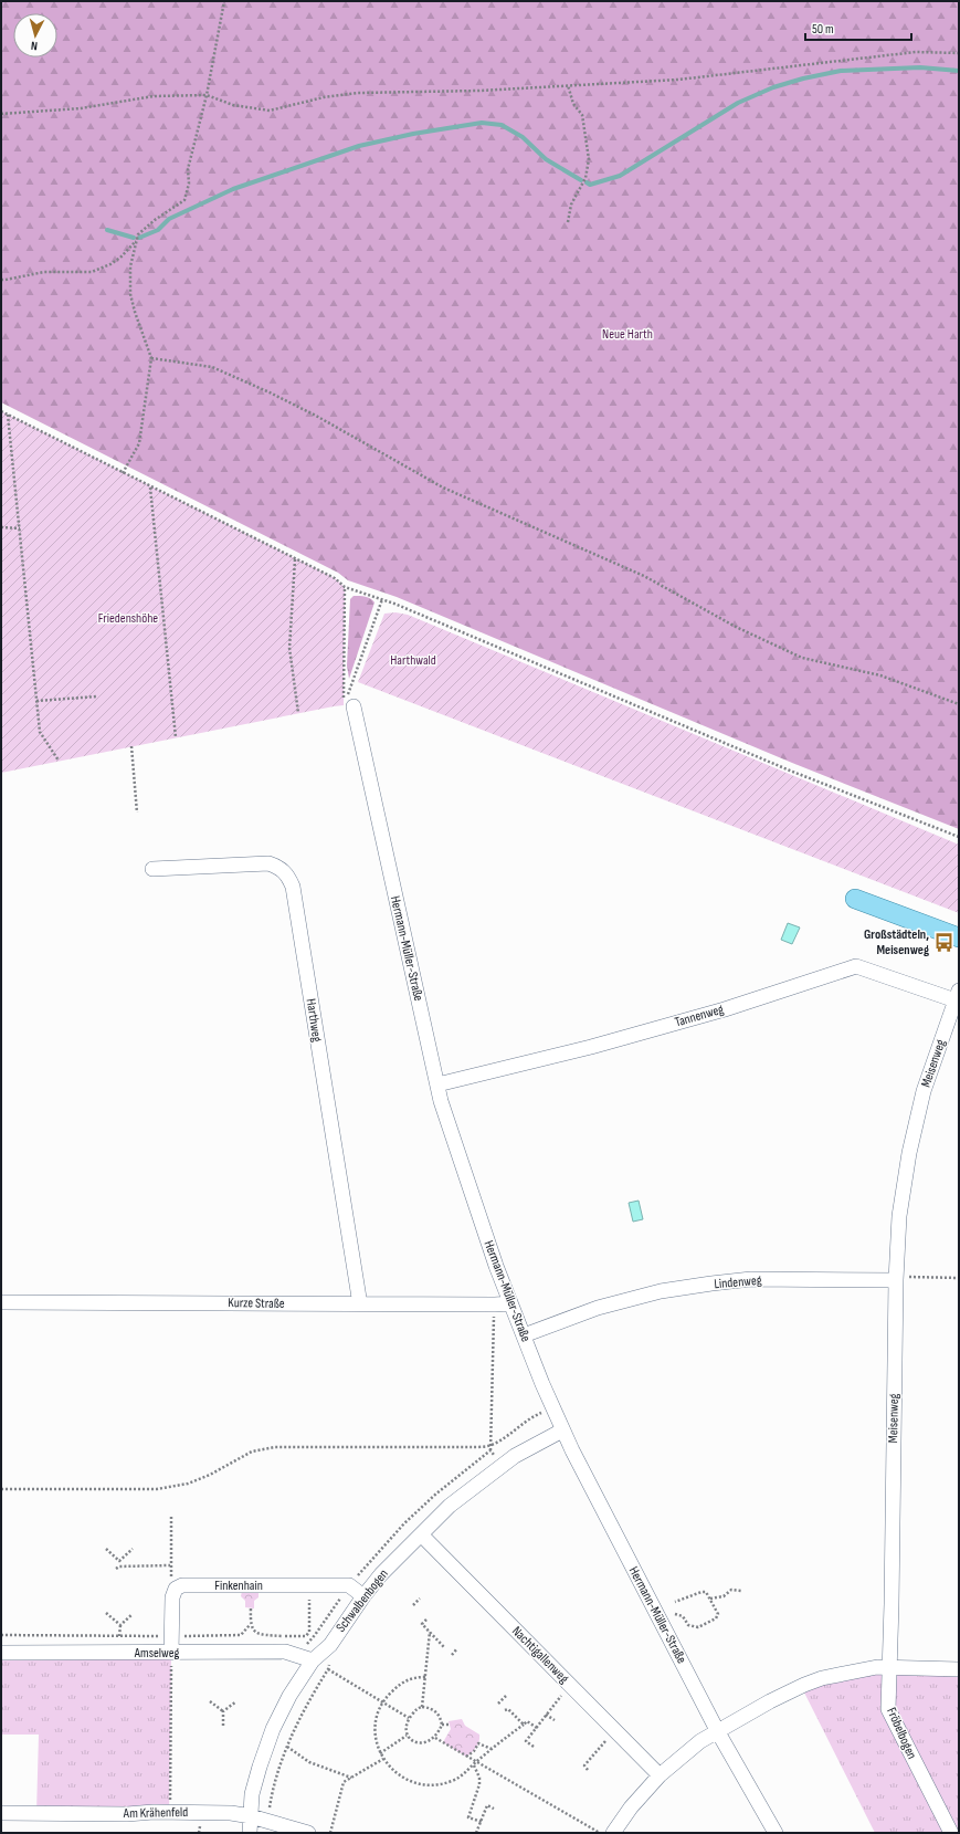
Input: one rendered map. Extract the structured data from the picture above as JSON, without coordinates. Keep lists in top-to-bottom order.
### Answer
{
  "streets": {
    "street": [
      "Hermann-Müller-Straße",
      "Tannenweg",
      "Harthweg",
      "Meisenweg",
      "Lindenweg",
      "Kurze Straße",
      "Finkenhain",
      "Schwalbenbogen",
      "Amselweg",
      "Nachtigallenweg",
      "Fröbelbogen",
      "Am Krähenfeld"
    ]
  },
  "crossings": [
    ["Hermann-Müller-Straße", "Tannenweg"],
    ["Hermann-Müller-Straße", "Lindenweg"],
    ["Hermann-Müller-Straße", "Kurze Straße"],
    ["Hermann-Müller-Straße", "Schwalbenbogen"],
    ["Tannenweg", "Meisenweg"],
    ["Harthweg", "Kurze Straße"],
    ["Meisenweg", "Lindenweg"],
    ["Meisenweg", "Fröbelbogen"],
    ["Finkenhain", "Schwalbenbogen"],
    ["Schwalbenbogen", "Amselweg"],
    ["Schwalbenbogen", "Nachtigallenweg"],
    ["Schwalbenbogen", "Am Krähenfeld"]
  ],
  "parks": ["Neue Harth", "Friedenshöhe", "Harthwald"],
  "places": {
    "bus stop": ["Großstädteln, Meisenweg"]
  },
  "scale_bar": "50 m",
  "north": "bottom"
}
